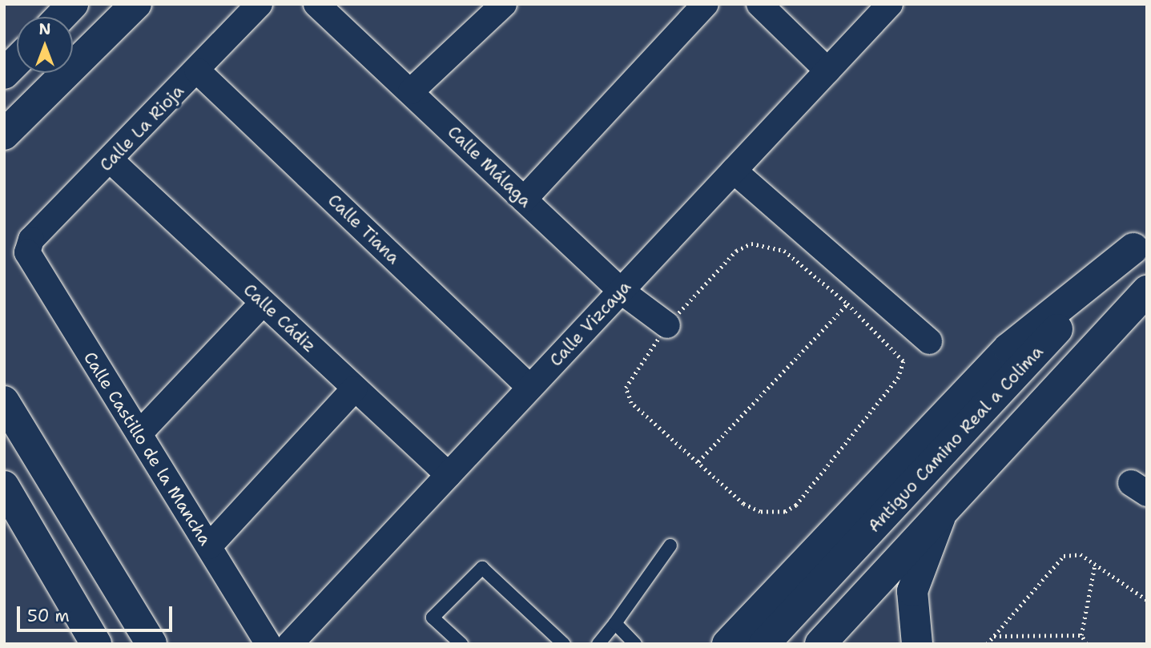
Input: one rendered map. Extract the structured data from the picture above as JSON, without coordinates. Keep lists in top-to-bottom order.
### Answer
{
  "streets": {
    "main road": ["Antiguo Camino Real a Colima"],
    "street": [
      "Calle La Rioja",
      "Calle Málaga",
      "Calle Tiana",
      "Calle Cádiz",
      "Calle Vizcaya",
      "Calle Castillo de la Mancha"
    ]
  },
  "crossings": [
    ["Calle La Rioja", "Calle Tiana"],
    ["Calle La Rioja", "Calle Cádiz"],
    ["Calle La Rioja", "Calle Castillo de la Mancha"],
    ["Calle Málaga", "Calle Vizcaya"],
    ["Calle Tiana", "Calle Vizcaya"],
    ["Calle Cádiz", "Calle Vizcaya"]
  ],
  "scale_bar": "50 m",
  "north": "top"
}
